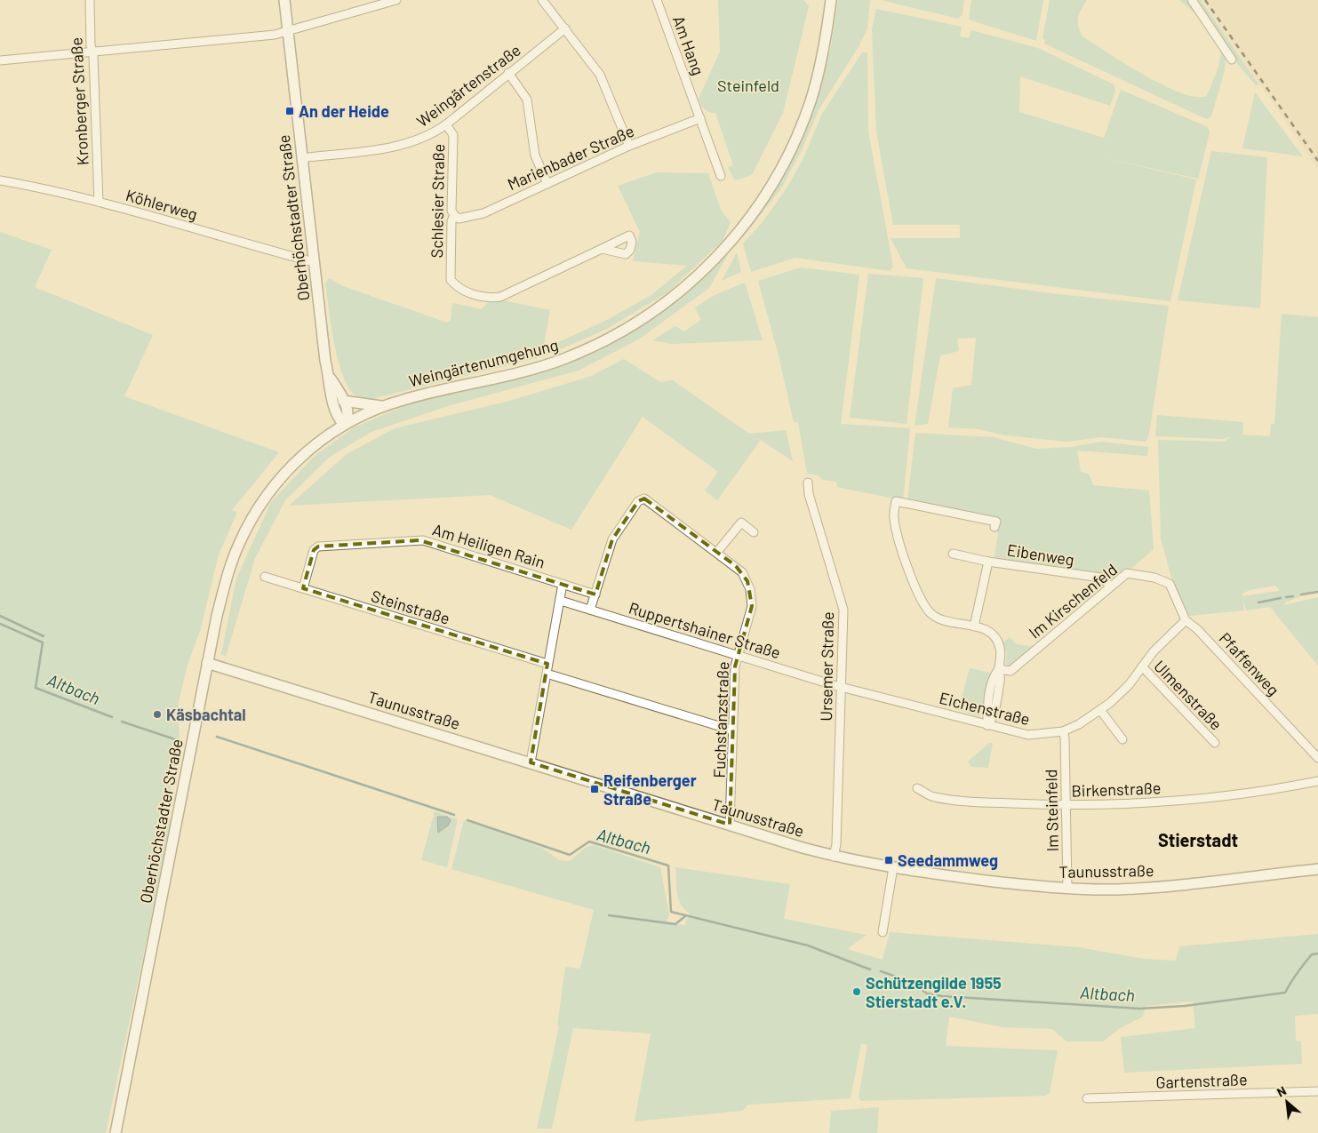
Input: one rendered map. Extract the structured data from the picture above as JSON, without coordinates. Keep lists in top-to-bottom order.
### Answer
{
  "streets": {
    "street": [
      "Am Hang",
      "Weingärtenstraße",
      "Kronberger Straße",
      "Marienbader Straße",
      "Schlesier Straße",
      "Köhlerweg",
      "Oberhöchstadter Straße",
      "Weingärtenumgehung",
      "Am Heiligen Rain",
      "Eibenweg",
      "Im Kirschenfeld",
      "Steinstraße",
      "Ruppertshainer Straße",
      "Pfaffenweg",
      "Ursemer Straße",
      "Ulmenstraße",
      "Eichenstraße",
      "Taunusstraße",
      "Fuchstanzstraße",
      "Birkenstraße",
      "Im Steinfeld",
      "Gartenstraße"
    ]
  },
  "crossings": [
    ["Am Hang", "Marienbader Straße"],
    ["Weingärtenstraße", "Schlesier Straße"],
    ["Weingärtenstraße", "Oberhöchstadter Straße"],
    ["Kronberger Straße", "Köhlerweg"],
    ["Marienbader Straße", "Schlesier Straße"],
    ["Köhlerweg", "Oberhöchstadter Straße"],
    ["Oberhöchstadter Straße", "Weingärtenumgehung"],
    ["Oberhöchstadter Straße", "Taunusstraße"],
    ["Am Heiligen Rain", "Steinstraße"],
    ["Eibenweg", "Im Kirschenfeld"],
    ["Im Kirschenfeld", "Pfaffenweg"],
    ["Ruppertshainer Straße", "Ursemer Straße"],
    ["Ruppertshainer Straße", "Eichenstraße"],
    ["Ruppertshainer Straße", "Fuchstanzstraße"],
    ["Pfaffenweg", "Eichenstraße"],
    ["Ursemer Straße", "Eichenstraße"],
    ["Ursemer Straße", "Taunusstraße"],
    ["Ulmenstraße", "Eichenstraße"],
    ["Eichenstraße", "Im Steinfeld"],
    ["Taunusstraße", "Fuchstanzstraße"],
    ["Taunusstraße", "Im Steinfeld"],
    ["Birkenstraße", "Im Steinfeld"]
  ],
  "districts": ["Stierstadt"],
  "water": ["Altbach"],
  "parks": ["Steinfeld"],
  "places": {
    "transit": ["An der Heide", "Reifenberger Straße", "Seedammweg"],
    "other": ["Käsbachtal", "Schützengilde 1955 Stierstadt e.V."]
  },
  "north": "top left"
}
